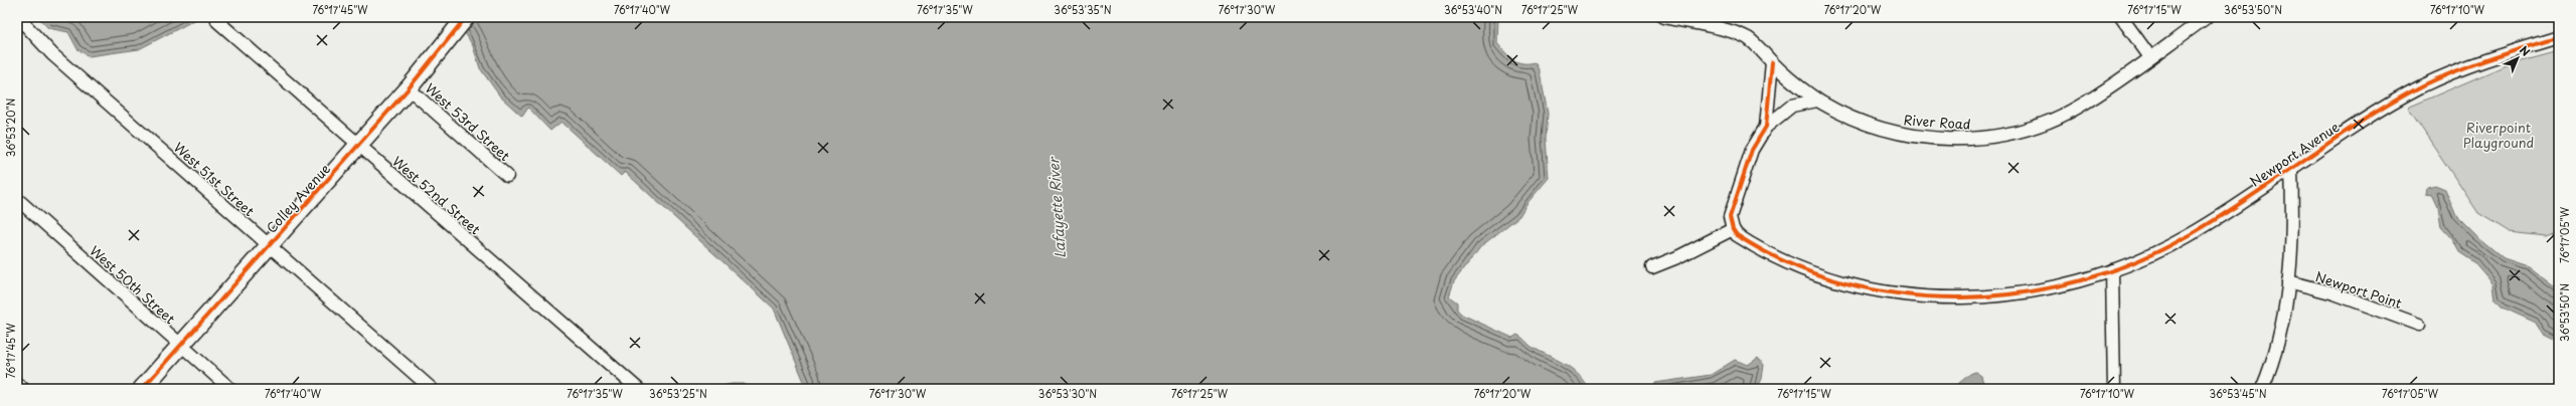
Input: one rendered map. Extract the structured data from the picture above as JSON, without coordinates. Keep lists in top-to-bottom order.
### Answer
{
  "streets": {
    "main road": ["Colley Avenue"],
    "street": [
      "West 53rd Street",
      "River Road",
      "Newport Avenue",
      "West 51st Street",
      "West 52nd Street",
      "West 50th Street",
      "Newport Point"
    ]
  },
  "crossings": [
    ["West 53rd Street", "Colley Avenue"],
    ["West 51st Street", "Colley Avenue"],
    ["West 52nd Street", "Colley Avenue"],
    ["Colley Avenue", "West 50th Street"]
  ],
  "water": ["Lafayette River"],
  "parks": ["Riverpoint Playground"],
  "north": "top right",
  "coordinates": [
    "76°17'45\"W",
    "76°17'40\"W",
    "76°17'35\"W",
    "36°53'35\"N",
    "76°17'30\"W",
    "36°53'40\"N",
    "76°17'25\"W",
    "76°17'20\"W",
    "76°17'15\"W",
    "36°53'50\"N",
    "76°17'10\"W",
    "36°53'20\"N",
    "76°17'05\"W",
    "36°53'25\"N",
    "36°53'30\"N",
    "36°53'45\"N"
  ]
}
